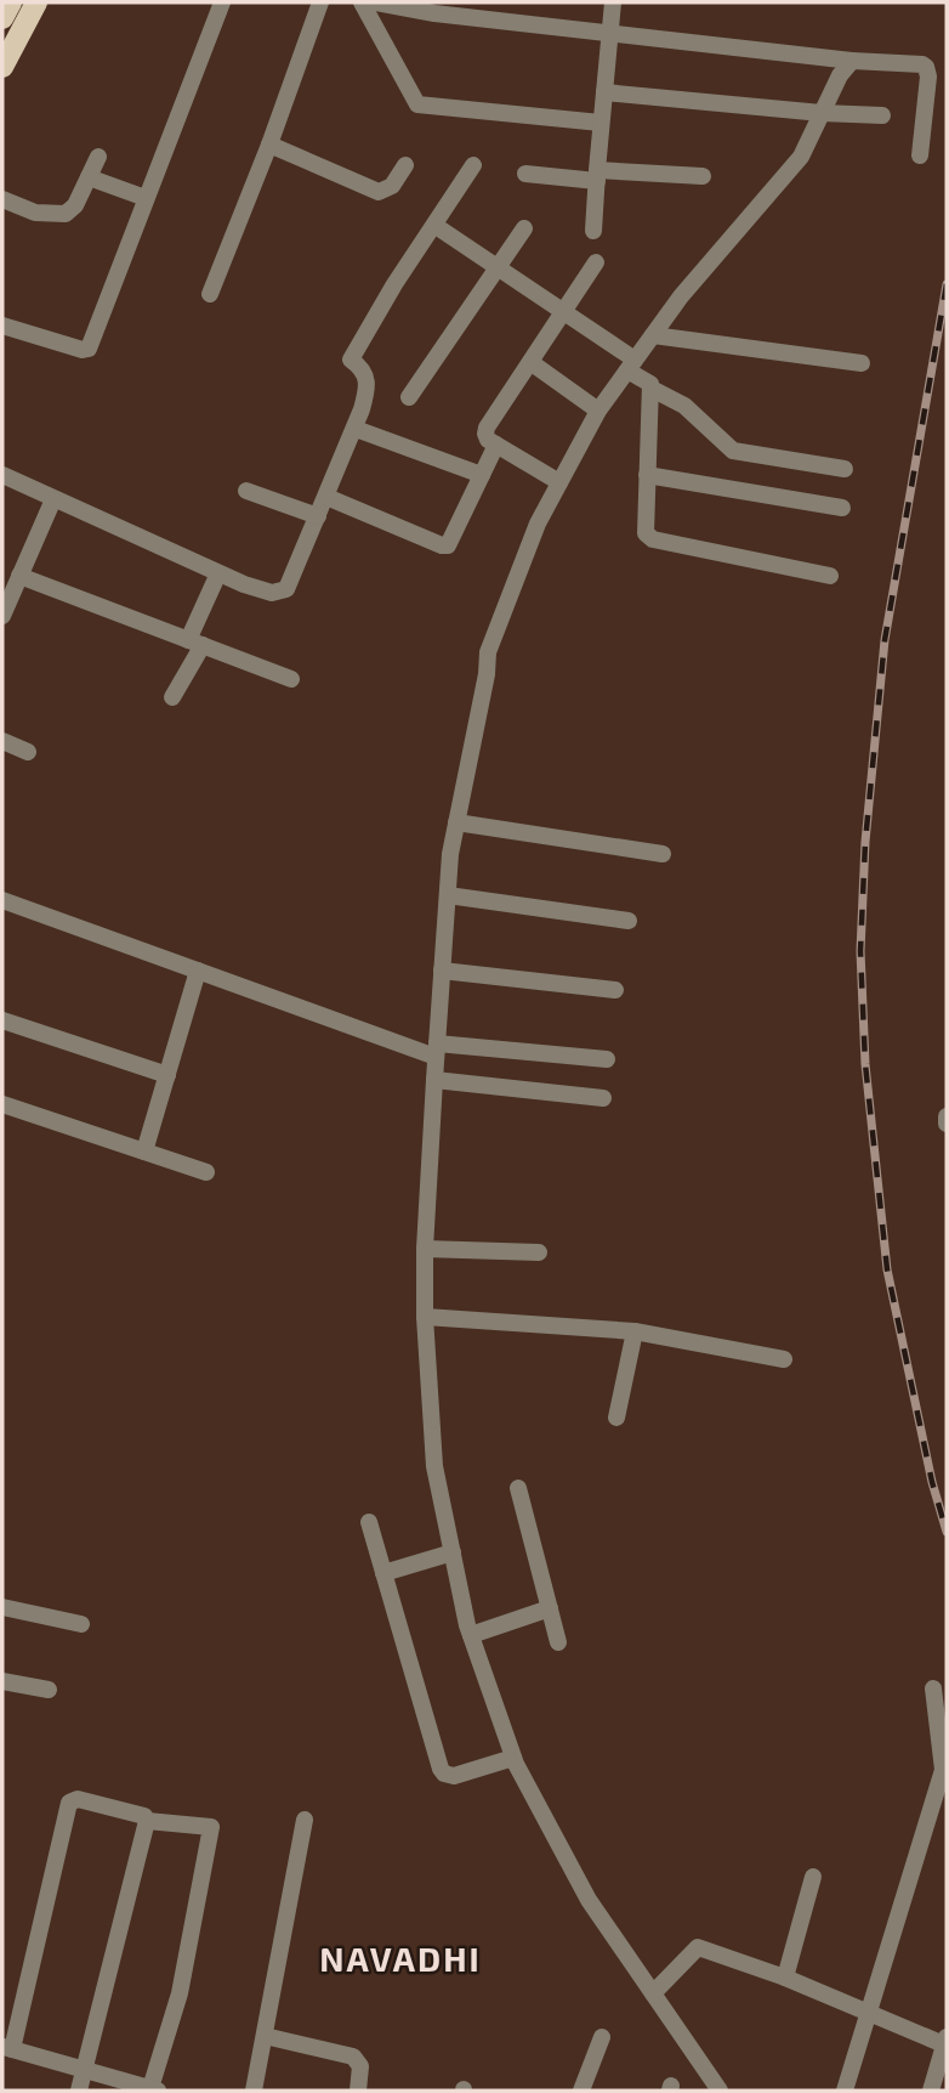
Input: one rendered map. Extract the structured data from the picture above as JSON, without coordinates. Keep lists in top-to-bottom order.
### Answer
{
  "districts": ["NAVADHI"]
}
